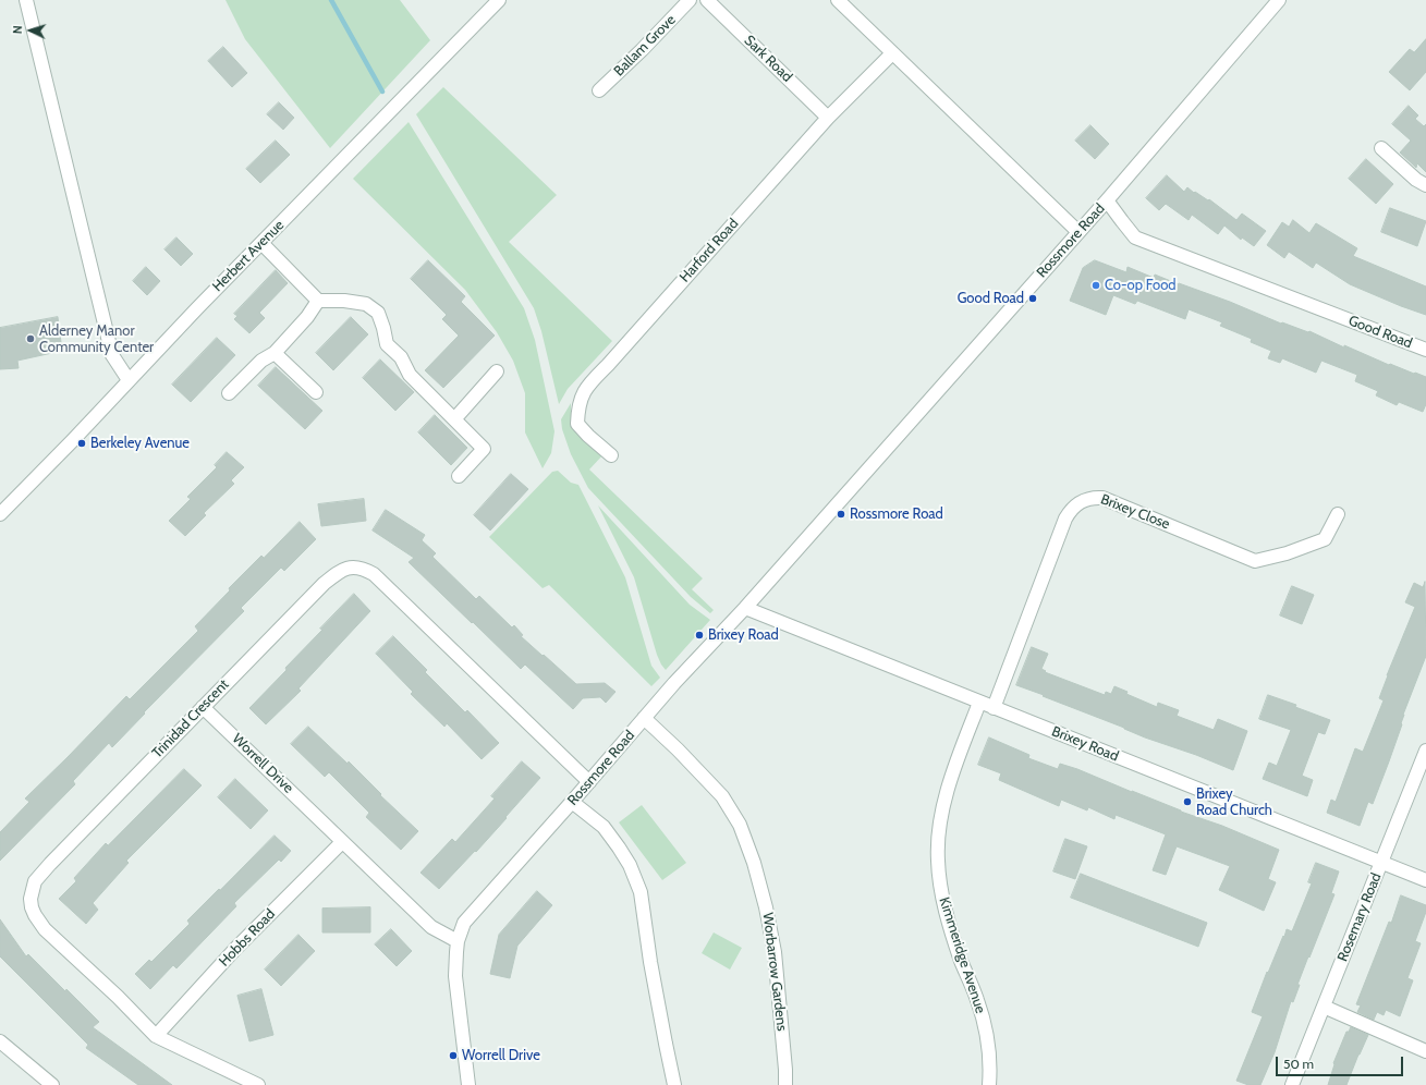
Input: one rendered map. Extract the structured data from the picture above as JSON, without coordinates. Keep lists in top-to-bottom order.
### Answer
{
  "streets": {
    "street": [
      "Ballam Grove",
      "Sark Road",
      "Rossmore Road",
      "Harford Road",
      "Herbert Avenue",
      "Good Road",
      "Brixey Close",
      "Trinidad Crescent",
      "Brixey Road",
      "Worrell Drive",
      "Rosemary Road",
      "Hobbs Road",
      "Kimmeridge Avenue",
      "Worbarrow Gardens"
    ]
  },
  "crossings": [
    ["Sark Road", "Harford Road"],
    ["Rossmore Road", "Good Road"],
    ["Rossmore Road", "Trinidad Crescent"],
    ["Rossmore Road", "Brixey Road"],
    ["Rossmore Road", "Worrell Drive"],
    ["Rossmore Road", "Worbarrow Gardens"],
    ["Brixey Close", "Brixey Road"],
    ["Trinidad Crescent", "Worrell Drive"],
    ["Trinidad Crescent", "Hobbs Road"],
    ["Brixey Road", "Rosemary Road"],
    ["Brixey Road", "Kimmeridge Avenue"],
    ["Worrell Drive", "Hobbs Road"]
  ],
  "places": [
    "Co-op Food",
    "Good Road",
    "Alderney Manor Community Center",
    "Berkeley Avenue",
    "Rossmore Road",
    "Brixey Road",
    "Brixey Road Church",
    "Worrell Drive"
  ],
  "scale_bar": "50 m",
  "north": "left"
}
